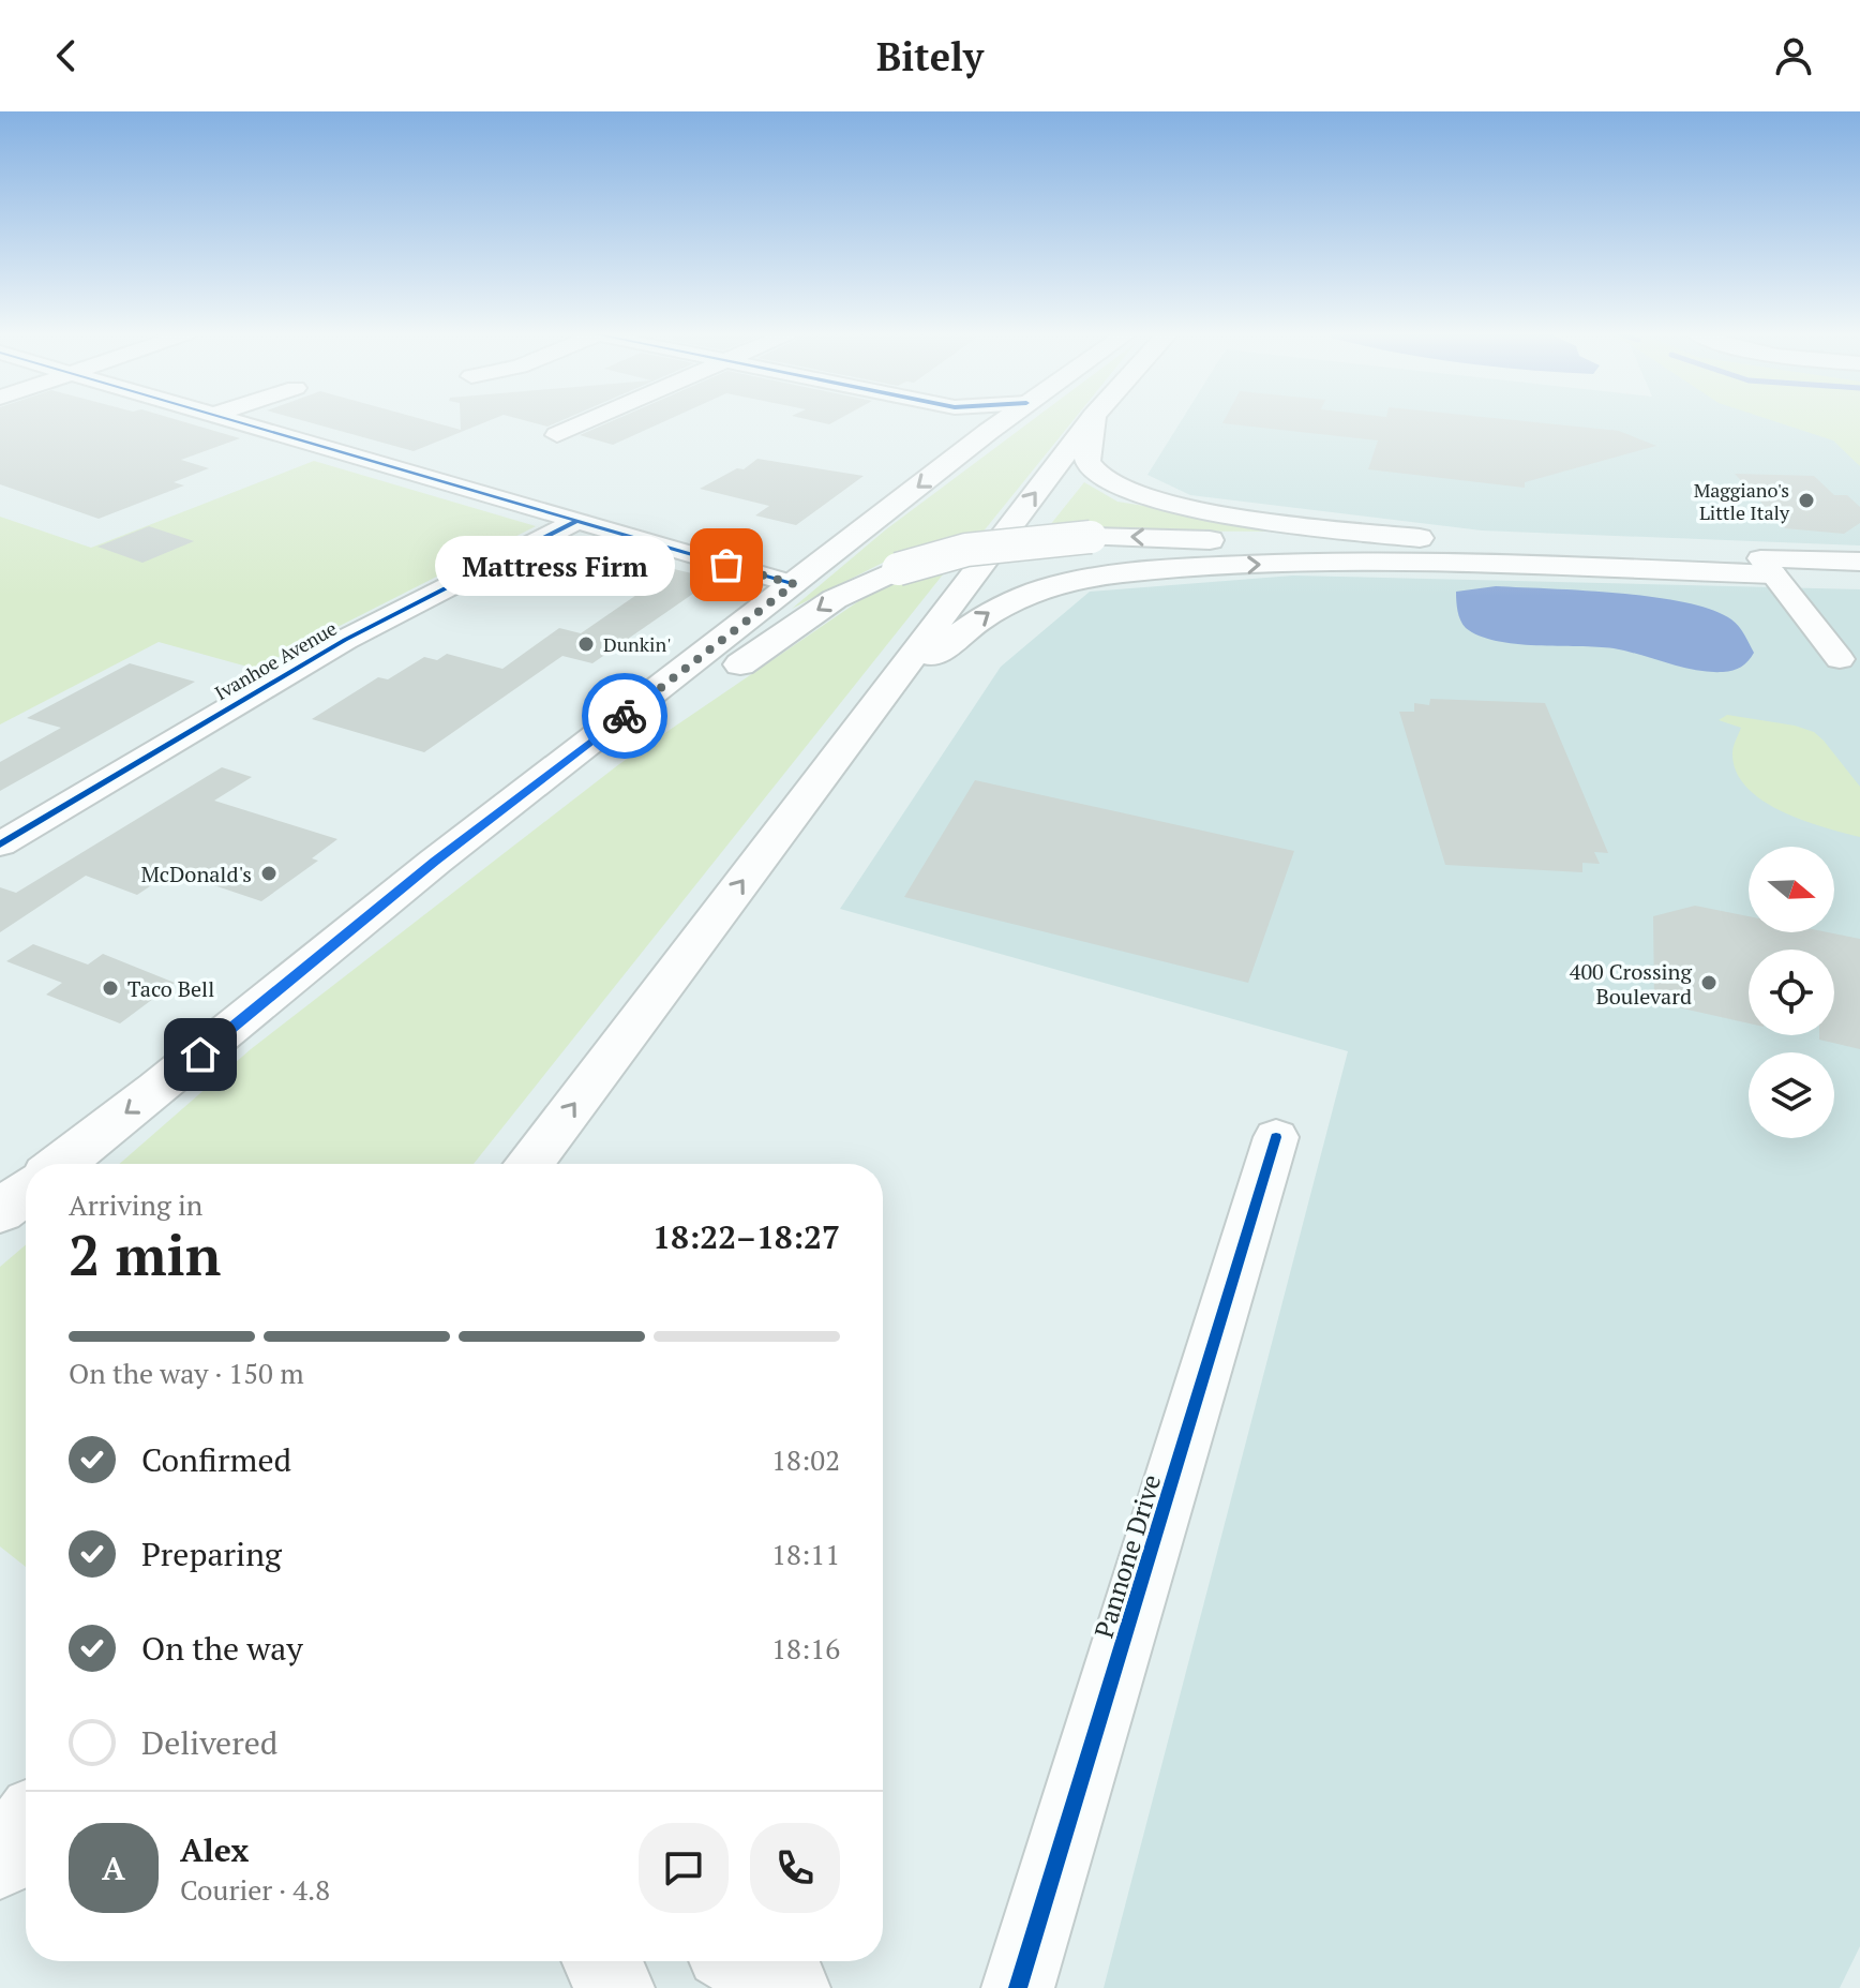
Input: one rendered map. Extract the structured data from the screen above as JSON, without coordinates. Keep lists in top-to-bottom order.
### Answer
{
  "streets": {
    "street": ["Ivanhoe Avenue", "Pannone Drive"]
  },
  "places": [
    "Maggiano's Little Italy",
    "Mattress Firm",
    "Dunkin'",
    "McDonald's",
    "400 Crossing Boulevard",
    "Taco Bell"
  ],
  "north": "right",
  "page": {
    "header": "Bitely",
    "bubble": "Mattress Firm",
    "heading": ["2 min", "Arriving in", "18:22–18:27"],
    "panel": ["Alex", "Courier · 4.8"],
    "bar": "On the way · 150 m",
    "list": [
      ["Confirmed", "18:02"],
      ["Preparing", "18:11"],
      ["On the way", "18:16"],
      "Delivered"
    ],
    "round": "A"
  }
}
